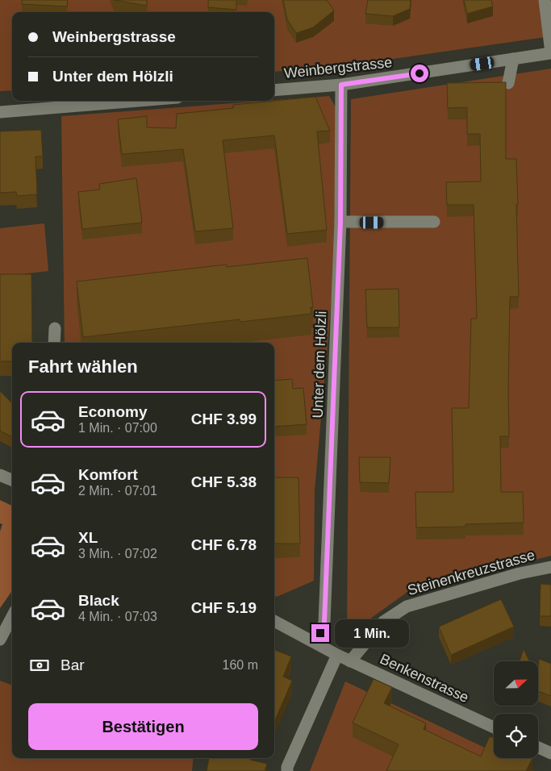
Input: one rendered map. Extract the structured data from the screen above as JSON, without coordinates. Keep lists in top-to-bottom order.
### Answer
{
  "streets": {
    "street": [
      "Weinbergstrasse",
      "Unter dem Hölzli",
      "Steinenkreuzstrasse",
      "Benkenstrasse"
    ]
  },
  "crossings": [
    ["Weinbergstrasse", "Unter dem Hölzli"],
    ["Unter dem Hölzli", "Benkenstrasse"],
    ["Steinenkreuzstrasse", "Benkenstrasse"]
  ],
  "north": "right",
  "page": {
    "banner": ["Weinbergstrasse", "Unter dem Hölzli"],
    "heading": "Fahrt wählen",
    "list": [
      {
        "name": "Economy",
        "note": "1 Min. · 07:00",
        "value": "CHF 3.99"
      },
      {
        "name": "Komfort",
        "note": "2 Min. · 07:01",
        "value": "CHF 5.38"
      },
      {
        "name": "XL",
        "note": "3 Min. · 07:02",
        "value": "CHF 6.78"
      },
      {
        "name": "Black",
        "note": "4 Min. · 07:03",
        "value": "CHF 5.19"
      }
    ],
    "bubble": "1 Min.",
    "pay": ["Bar", "160 m"],
    "buttons": "Bestätigen"
  }
}
